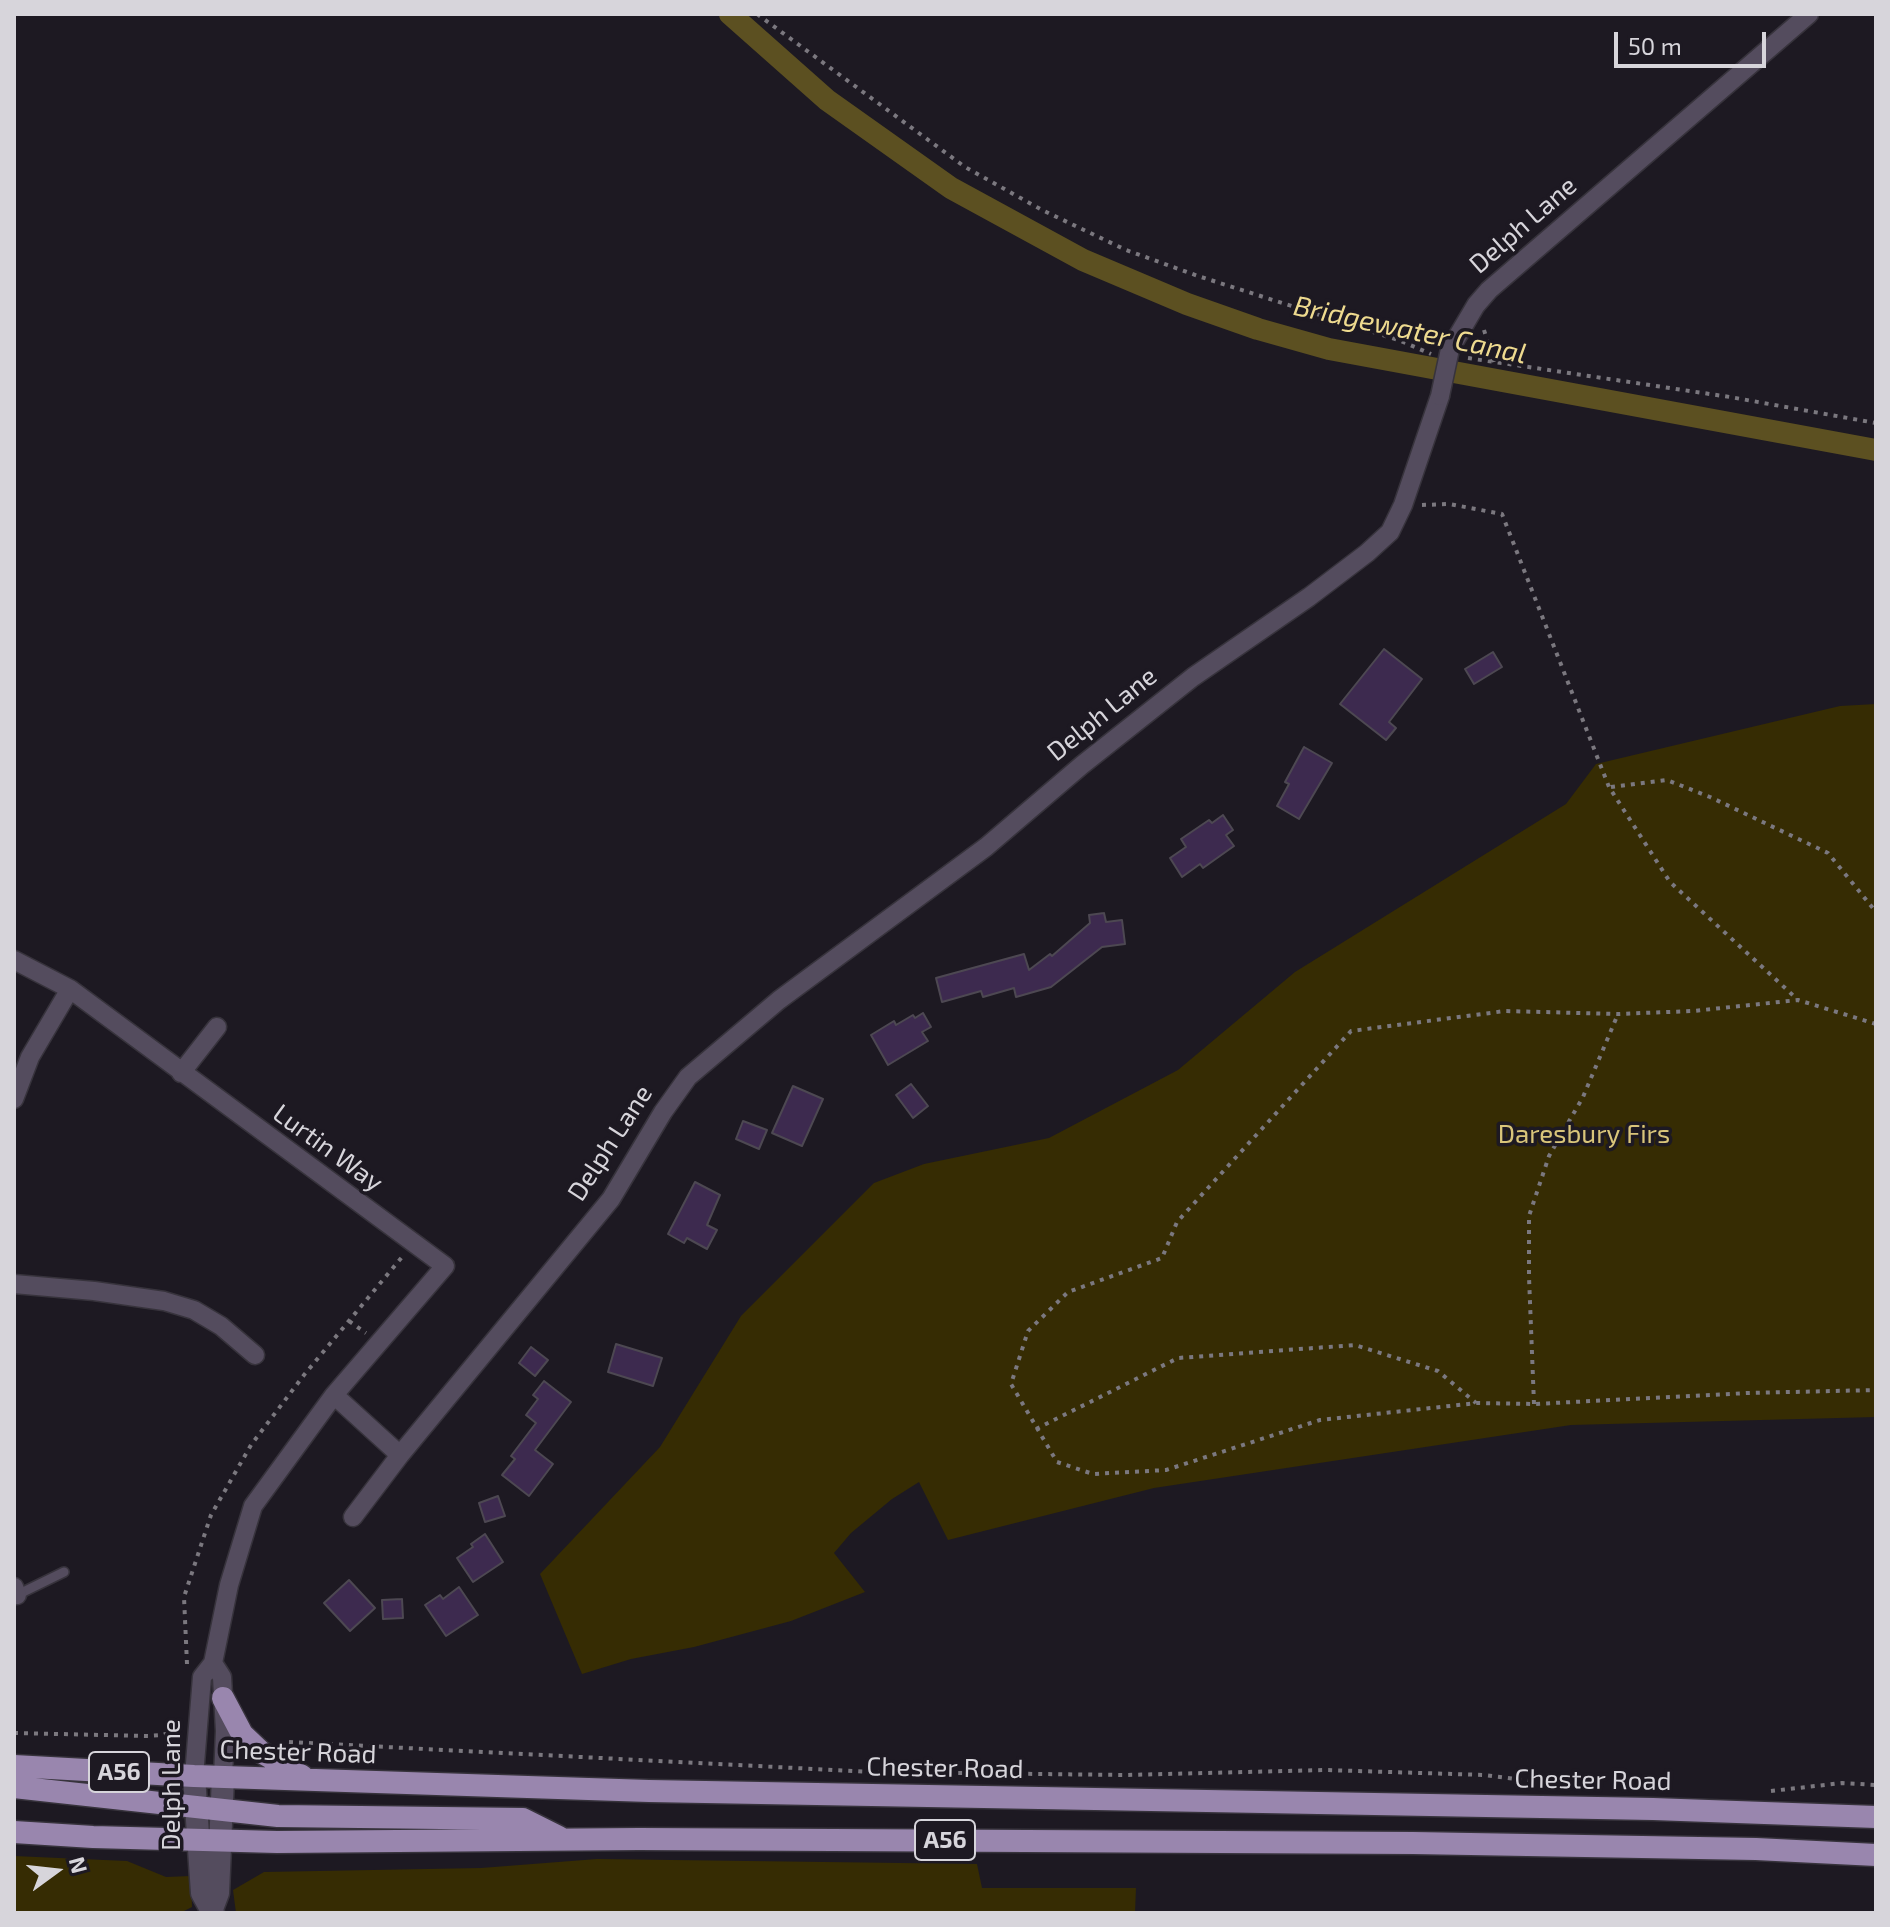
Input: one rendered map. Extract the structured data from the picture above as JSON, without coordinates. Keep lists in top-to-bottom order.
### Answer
{
  "streets": {
    "highway": ["Chester Road", "A56"],
    "street": ["Delph Lane", "Lurtin Way"]
  },
  "crossings": [
    ["Delph Lane", "Lurtin Way"],
    ["Delph Lane", "Chester Road"],
    ["Delph Lane", "A56"]
  ],
  "water": ["Bridgewater Canal"],
  "parks": ["Daresbury Firs"],
  "scale_bar": "50 m",
  "north": "right"
}
